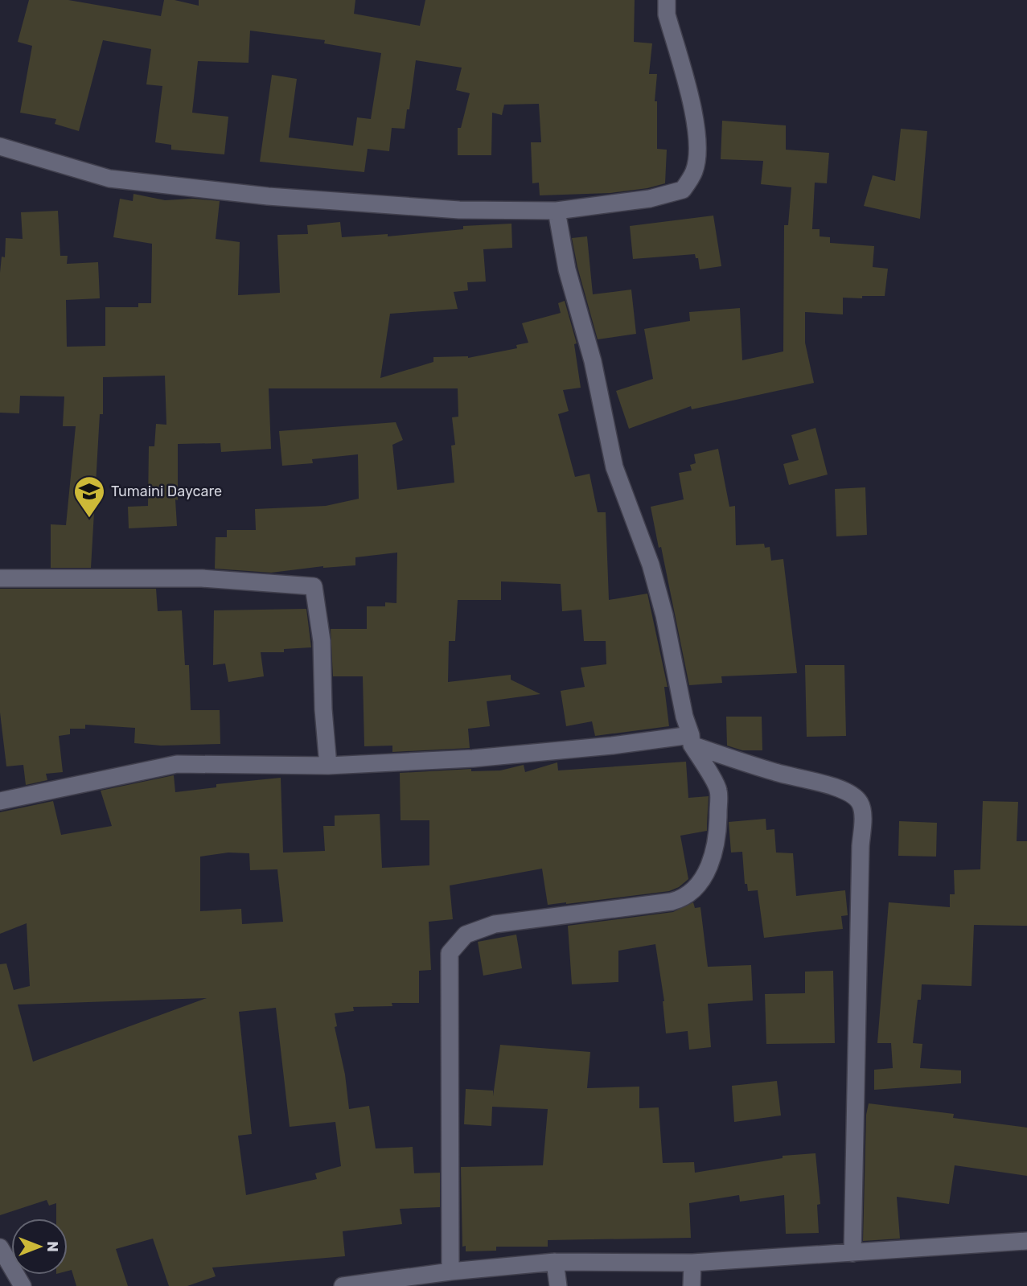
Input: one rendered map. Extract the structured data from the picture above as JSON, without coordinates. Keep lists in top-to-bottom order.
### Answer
{
  "places": {
    "school or university": ["Tumaini Daycare"]
  },
  "north": "right"
}
